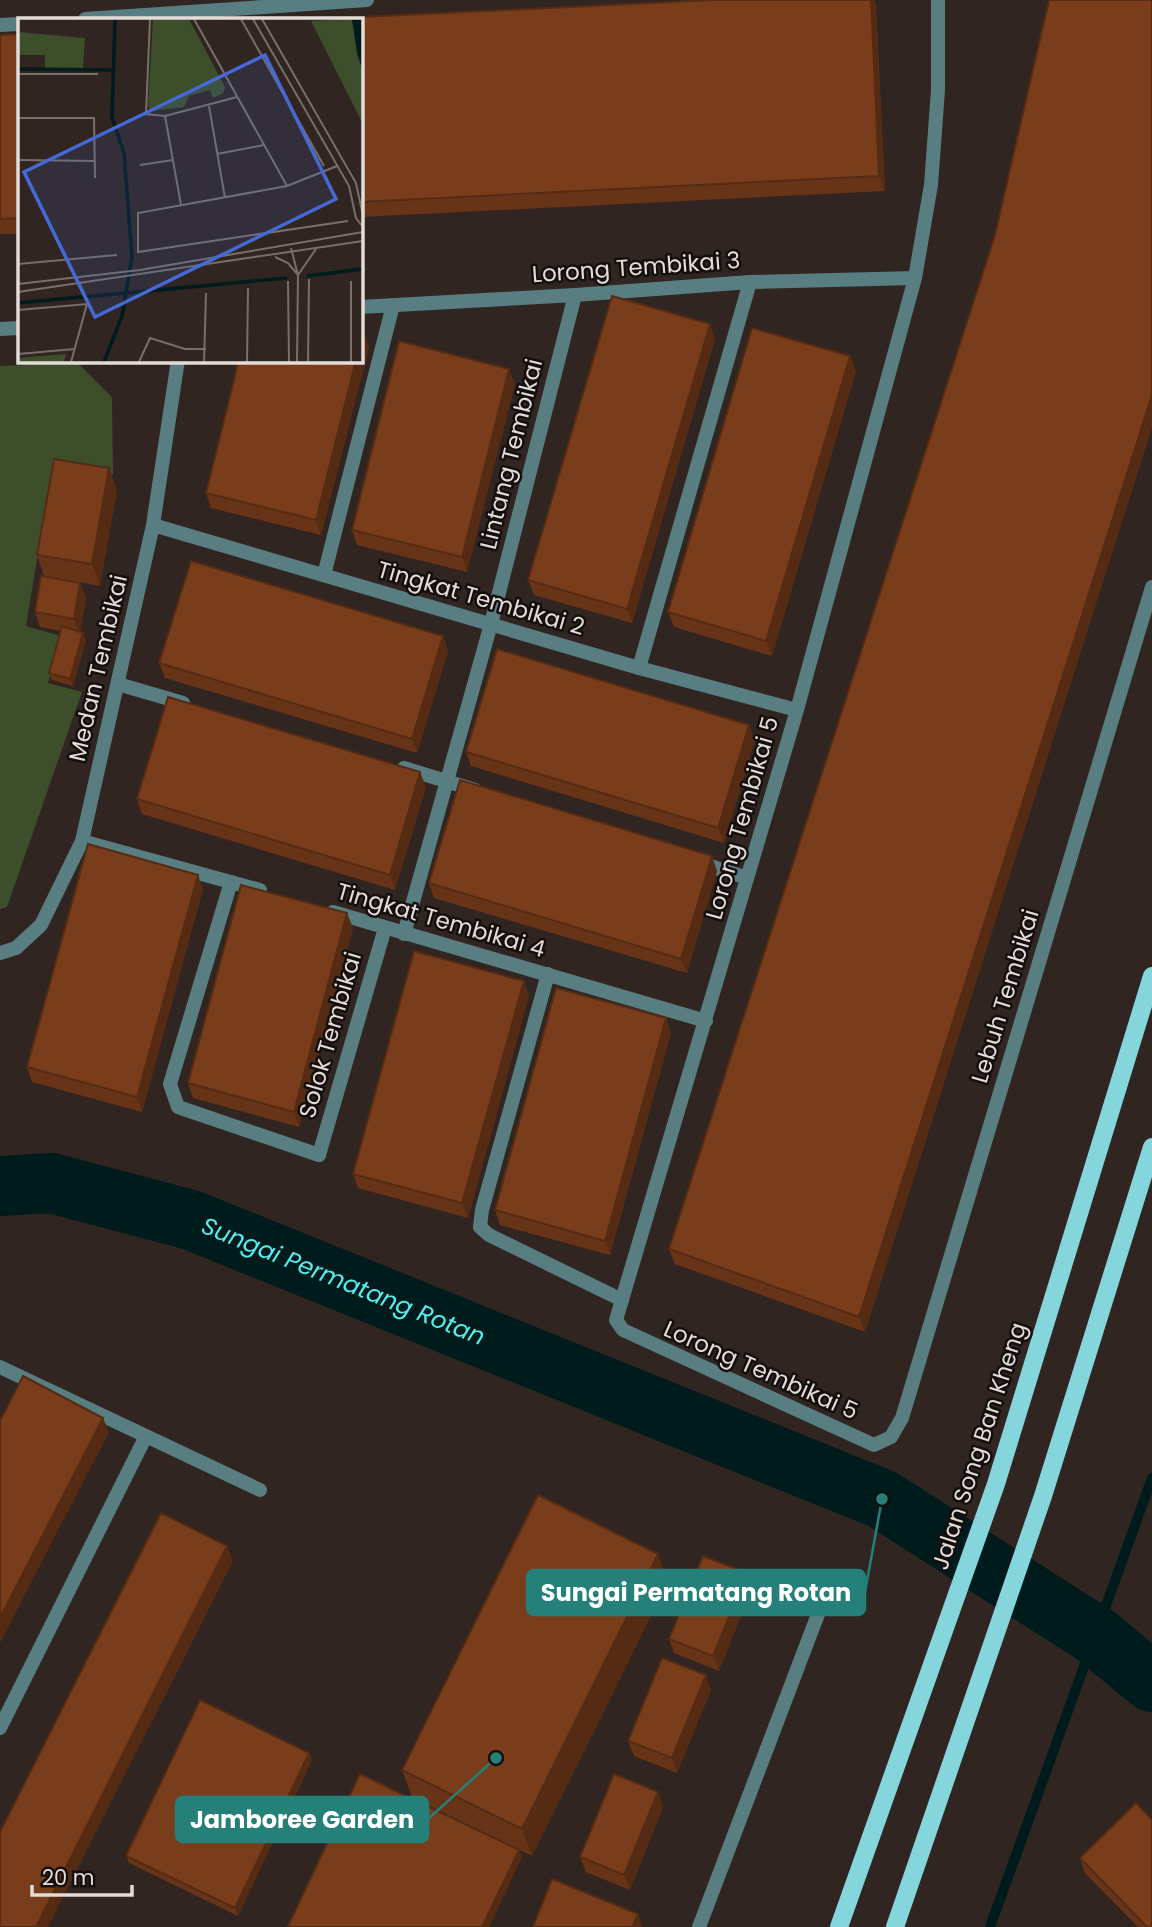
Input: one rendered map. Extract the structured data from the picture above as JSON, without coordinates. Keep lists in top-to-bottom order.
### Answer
{
  "streets": {
    "main road": ["Jalan Song Ban Kheng"],
    "street": [
      "Lorong Tembikai 3",
      "Lintang Tembikai",
      "Tingkat Tembikai 2",
      "Medan Tembikai",
      "Lorong Tembikai 5",
      "Tingkat Tembikai 4",
      "Lebuh Tembikai",
      "Solok Tembikai"
    ]
  },
  "crossings": [
    ["Lorong Tembikai 3", "Lintang Tembikai"],
    ["Lorong Tembikai 3", "Lorong Tembikai 5"],
    ["Lintang Tembikai", "Tingkat Tembikai 2"],
    ["Lintang Tembikai", "Tingkat Tembikai 4"],
    ["Tingkat Tembikai 2", "Medan Tembikai"],
    ["Tingkat Tembikai 2", "Lorong Tembikai 5"],
    ["Lorong Tembikai 5", "Tingkat Tembikai 4"],
    ["Lorong Tembikai 5", "Lebuh Tembikai"],
    ["Tingkat Tembikai 4", "Solok Tembikai"]
  ],
  "water": ["Sungai Permatang Rotan"],
  "places": ["Sungai Permatang Rotan", "Jamboree Garden"],
  "scale_bar": "20 m"
}
